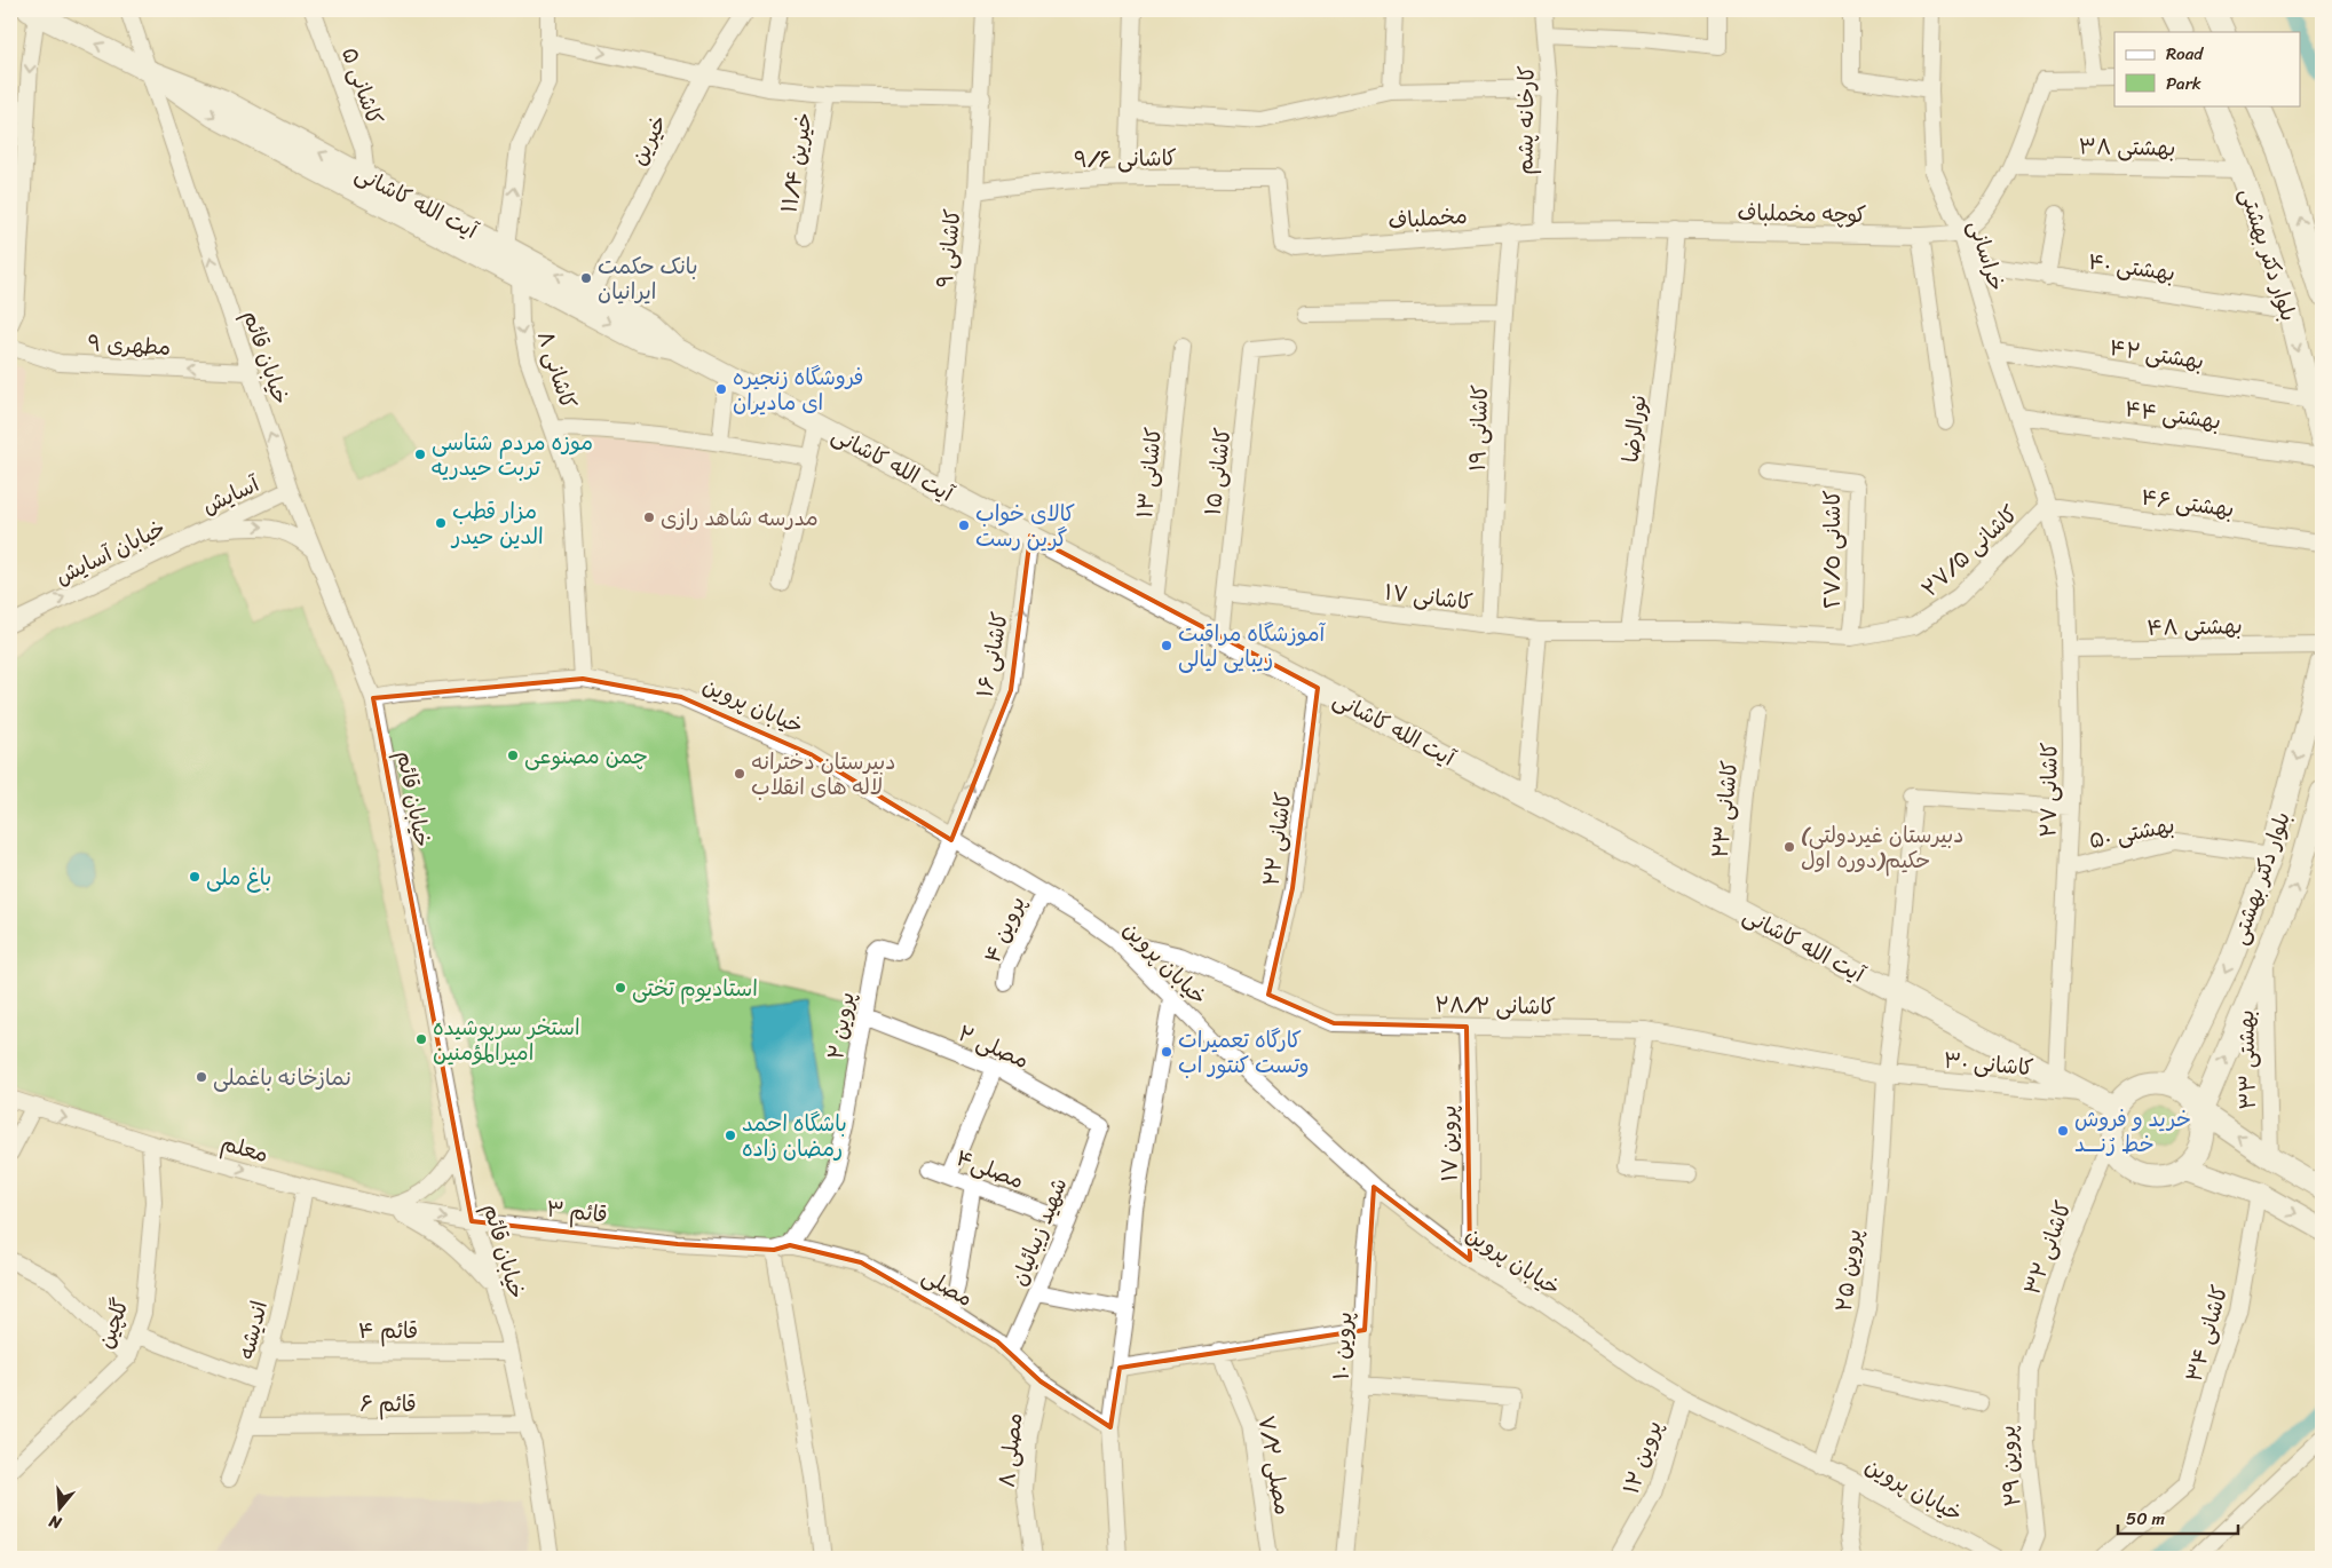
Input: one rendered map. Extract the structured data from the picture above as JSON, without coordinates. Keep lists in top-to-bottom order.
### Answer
{
  "streets": {
    "main road": ["آیت الله کاشانی", "بلوار دکتر بهشتی"],
    "street": [
      "کاشانی ۵",
      "کارخانه پشم",
      "خیرین",
      "بهشتی ۳۸",
      "کاشانی ۹/۶",
      "خیرین ۱۱/۴",
      "کوچه مخملباف",
      "مخملباف",
      "کاشانی ۹",
      "خراسانی",
      "بهشتی ۴۰",
      "مطهری ۹",
      "بهشتی ۴۲",
      "خیابان قائم",
      "کاشانی ۸",
      "بهشتی ۴۴",
      "کاشانی ۱۹",
      "نورالرضا",
      "کاشانی ۱۵",
      "کاشانی ۱۳",
      "آسایش",
      "بهشتی ۴۶",
      "کاشانی ٢٧/٥",
      "کاشانی ۲۷/۵",
      "خیابان آسایش",
      "کاشانی ۱۷",
      "بهشتی ۴۸",
      "کاشانی ۱۶",
      "خیابان پروین",
      "کاشانی ۲۷",
      "کاشانی ۲۳",
      "بهشتی ۵۰",
      "کاشانی ۲۲",
      "پروین ۴",
      "کاشانی ۲۸/۲",
      "پروین ۲",
      "مصلی ۲",
      "بهشتی ۳۳",
      "کاشانی ۳۰",
      "پروین ۱۷",
      "معلم",
      "مصلی۴",
      "قائم ۳",
      "شهید زیبائیان",
      "کاشانی ۳۲",
      "پروین ۲۵",
      "مصلی",
      "گلچین",
      "اندیشه",
      "قائم ۴",
      "کاشانی ۳۴",
      "پروین ۱۰",
      "قائم ۶",
      "مصلی ۸",
      "پروین ۱۲",
      "مصلی ۷/۲",
      "پروین ۲۹"
    ]
  },
  "crossings": [
    ["کاشانی ۵", "آیت الله کاشانی"],
    ["کارخانه پشم", "مخملباف"],
    ["خیرین", "آیت الله کاشانی"],
    ["بهشتی ۳۸", "بلوار دکتر بهشتی"],
    ["کاشانی ۹/۶", "مخملباف"],
    ["کاشانی ۹/۶", "کاشانی ۹"],
    ["آیت الله کاشانی", "کاشانی ۹"],
    ["آیت الله کاشانی", "بلوار دکتر بهشتی"],
    ["آیت الله کاشانی", "خیابان قائم"],
    ["آیت الله کاشانی", "کاشانی ۸"],
    ["آیت الله کاشانی", "کاشانی ۱۵"],
    ["آیت الله کاشانی", "کاشانی ۱۳"],
    ["آیت الله کاشانی", "کاشانی ۱۶"],
    ["آیت الله کاشانی", "کاشانی ۲۷"],
    ["آیت الله کاشانی", "کاشانی ۲۳"],
    ["آیت الله کاشانی", "کاشانی ۲۲"],
    ["آیت الله کاشانی", "کاشانی ۳۰"],
    ["آیت الله کاشانی", "کاشانی ۳۲"],
    ["آیت الله کاشانی", "پروین ۲۵"],
    ["کوچه مخملباف", "مخملباف"],
    ["کوچه مخملباف", "خراسانی"],
    ["کوچه مخملباف", "نورالرضا"],
    ["مخملباف", "کاشانی ۱۹"],
    ["بلوار دکتر بهشتی", "بهشتی ۴۰"],
    ["بلوار دکتر بهشتی", "بهشتی ۴۲"],
    ["بلوار دکتر بهشتی", "بهشتی ۵۰"],
    ["بلوار دکتر بهشتی", "بهشتی ۳۳"],
    ["بلوار دکتر بهشتی", "کاشانی ۳۲"],
    ["خراسانی", "بهشتی ۴۰"],
    ["خراسانی", "بهشتی ۴۲"],
    ["خراسانی", "بهشتی ۴۴"],
    ["خراسانی", "بهشتی ۴۶"],
    ["خراسانی", "کاشانی ۲۷/۵"],
    ["خراسانی", "کاشانی ۲۷"],
    ["مطهری ۹", "خیابان قائم"],
    ["خیابان قائم", "آسایش"],
    ["خیابان قائم", "خیابان پروین"],
    ["خیابان قائم", "معلم"],
    ["خیابان قائم", "قائم ۳"],
    ["خیابان قائم", "قائم ۴"],
    ["خیابان قائم", "قائم ۶"],
    ["کاشانی ۸", "خیابان پروین"],
    ["کاشانی ۱۹", "کاشانی ۱۷"],
    ["نورالرضا", "کاشانی ۲۷/۵"],
    ["نورالرضا", "کاشانی ۱۷"],
    ["کاشانی ۱۵", "کاشانی ۱۷"],
    ["آسایش", "خیابان آسایش"],
    ["بهشتی ۴۶", "کاشانی ۲۷/۵"],
    ["بهشتی ۴۶", "کاشانی ۲۷"],
    ["کاشانی ٢٧/٥", "کاشانی ۲۷/۵"],
    ["کاشانی ۲۷/۵", "کاشانی ۱۷"],
    ["کاشانی ۲۷/۵", "کاشانی ۲۷"],
    ["بهشتی ۴۸", "کاشانی ۲۷"],
    ["کاشانی ۱۶", "خیابان پروین"],
    ["کاشانی ۱۶", "پروین ۲"],
    ["خیابان پروین", "پروین ۴"],
    ["خیابان پروین", "کاشانی ۲۸/۲"],
    ["خیابان پروین", "پروین ۲"],
    ["خیابان پروین", "پروین ۱۷"],
    ["خیابان پروین", "پروین ۲۵"],
    ["خیابان پروین", "پروین ۱۰"],
    ["خیابان پروین", "پروین ۱۲"],
    ["کاشانی ۲۷", "بهشتی ۵۰"],
    ["کاشانی ۲۷", "پروین ۲۵"],
    ["کاشانی ۲۲", "کاشانی ۲۸/۲"],
    ["کاشانی ۲۸/۲", "کاشانی ۳۰"],
    ["کاشانی ۲۸/۲", "پروین ۱۷"],
    ["کاشانی ۲۸/۲", "پروین ۲۵"],
    ["پروین ۲", "مصلی ۲"],
    ["پروین ۲", "مصلی"],
    ["مصلی ۲", "شهید زیبائیان"],
    ["کاشانی ۳۰", "پروین ۲۵"],
    ["معلم", "قائم ۳"],
    ["معلم", "گلچین"],
    ["معلم", "اندیشه"],
    ["مصلی۴", "شهید زیبائیان"],
    ["قائم ۳", "مصلی"],
    ["شهید زیبائیان", "مصلی"],
    ["کاشانی ۳۲", "پروین ۲۹"],
    ["مصلی", "مصلی ۸"],
    ["اندیشه", "قائم ۴"],
    ["اندیشه", "قائم ۶"]
  ],
  "one_way": [
    "مطهری ۹",
    "کاشانی ۸",
    "آسایش",
    "خیابان آسایش",
    "کاشانی ۱۶",
    "معلم"
  ],
  "places": [
    "بانک حکمت ایرانیان",
    "فروشگاه زنجیره ای مادیران",
    "موزه مردم شتاسی تربت حیدریه",
    "مدرسه شاهد رازی",
    "مزار قطب الدین حیدر",
    "کالای خواب گرین رست",
    "آموزشگاه مراقبت زیبایی لیالی",
    "چمن مصنوعی",
    "دبیرستان دخترانه لاله های انقلاب",
    "(دبیرستان غيردولتی حکیم(دوره اول",
    "باغ ملی",
    "استادیوم تختی",
    "استخر سرپوشیده امیرالمؤمنین",
    "کارگاه تعمیرات وتست کنتور اب",
    "نمازخانه باغملی",
    "خرید و فروش خط رُنـــد",
    "باشگاه احمد رمضان زاده"
  ],
  "legend": ["Road", "Park"],
  "scale_bar": "50 m",
  "north": "bottom"
}
